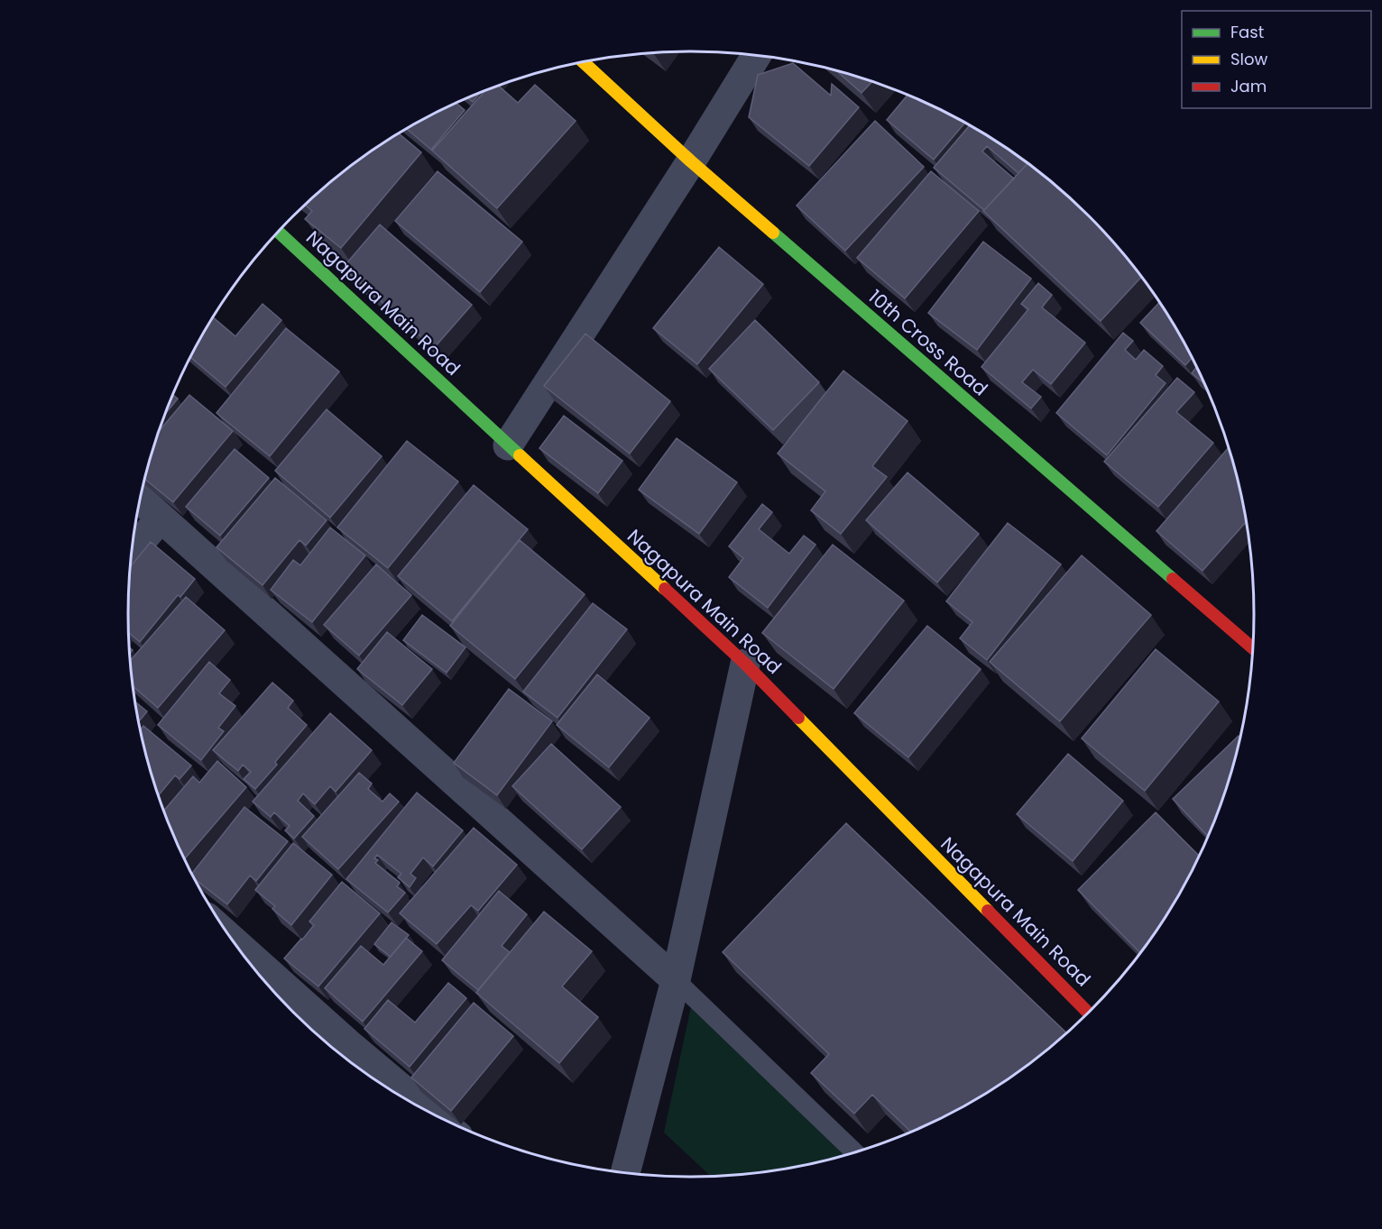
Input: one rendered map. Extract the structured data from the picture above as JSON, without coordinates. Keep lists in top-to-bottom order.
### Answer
{
  "streets": {
    "street": ["Nagapura Main Road", "10th Cross Road"]
  },
  "legend": ["Fast", "Slow", "Jam"]
}
